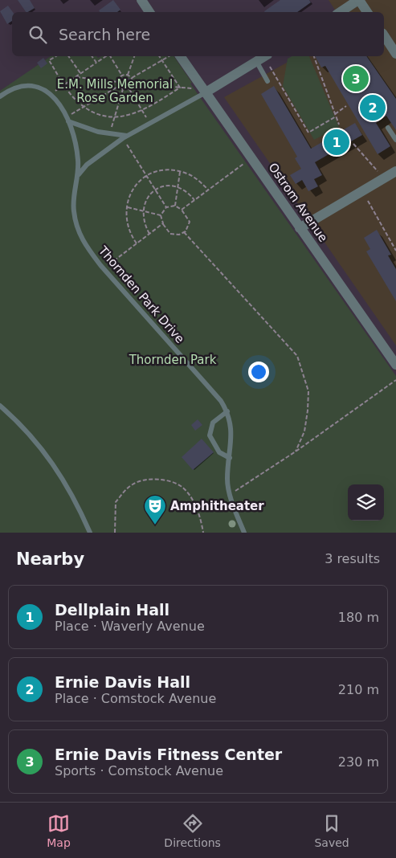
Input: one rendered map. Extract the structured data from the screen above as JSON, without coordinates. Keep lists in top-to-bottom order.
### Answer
{
  "streets": {
    "street": ["Ostrom Avenue"],
    "lane": ["Thornden Park Drive"]
  },
  "parks": ["E.M. Mills Memorial Rose Garden", "Thornden Park"],
  "places": {
    "theatre": ["Amphitheater"]
  },
  "page": {
    "search": "Search here",
    "pins": ["3", "2", "1"],
    "heading": ["Nearby", "3 results"],
    "list": [
      {
        "mark": "1",
        "name": "Dellplain Hall",
        "note": "Place · Waverly Avenue",
        "value": "180 m"
      },
      {
        "mark": "2",
        "name": "Ernie Davis Hall",
        "note": "Place · Comstock Avenue",
        "value": "210 m"
      },
      {
        "mark": "3",
        "name": "Ernie Davis Fitness Center",
        "note": "Sports · Comstock Avenue",
        "value": "230 m"
      }
    ],
    "nav": ["Map", "Directions", "Saved"]
  }
}
